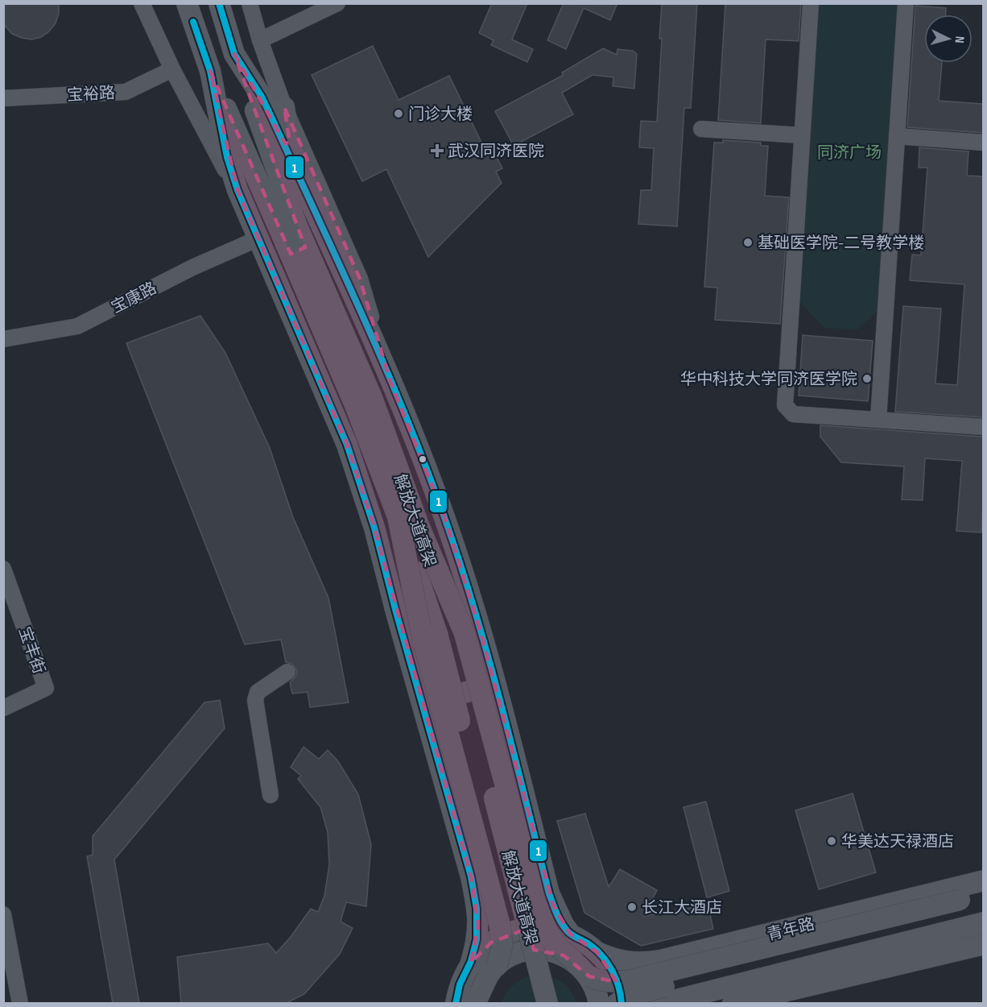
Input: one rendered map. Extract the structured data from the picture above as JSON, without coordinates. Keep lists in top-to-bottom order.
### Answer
{
  "streets": {
    "main road": ["解放大道高架", "青年路"],
    "street": ["宝裕路", "宝康路", "宝丰街"]
  },
  "parks": ["同济广场"],
  "places": {
    "other": [
      "门诊大楼",
      "基础医学院-二号教学楼",
      "华中科技大学同济医学院",
      "华美达天禄酒店",
      "长江大酒店"
    ],
    "health": ["武汉同济医院"]
  },
  "lines": ["transit line 1"],
  "north": "right"
}
